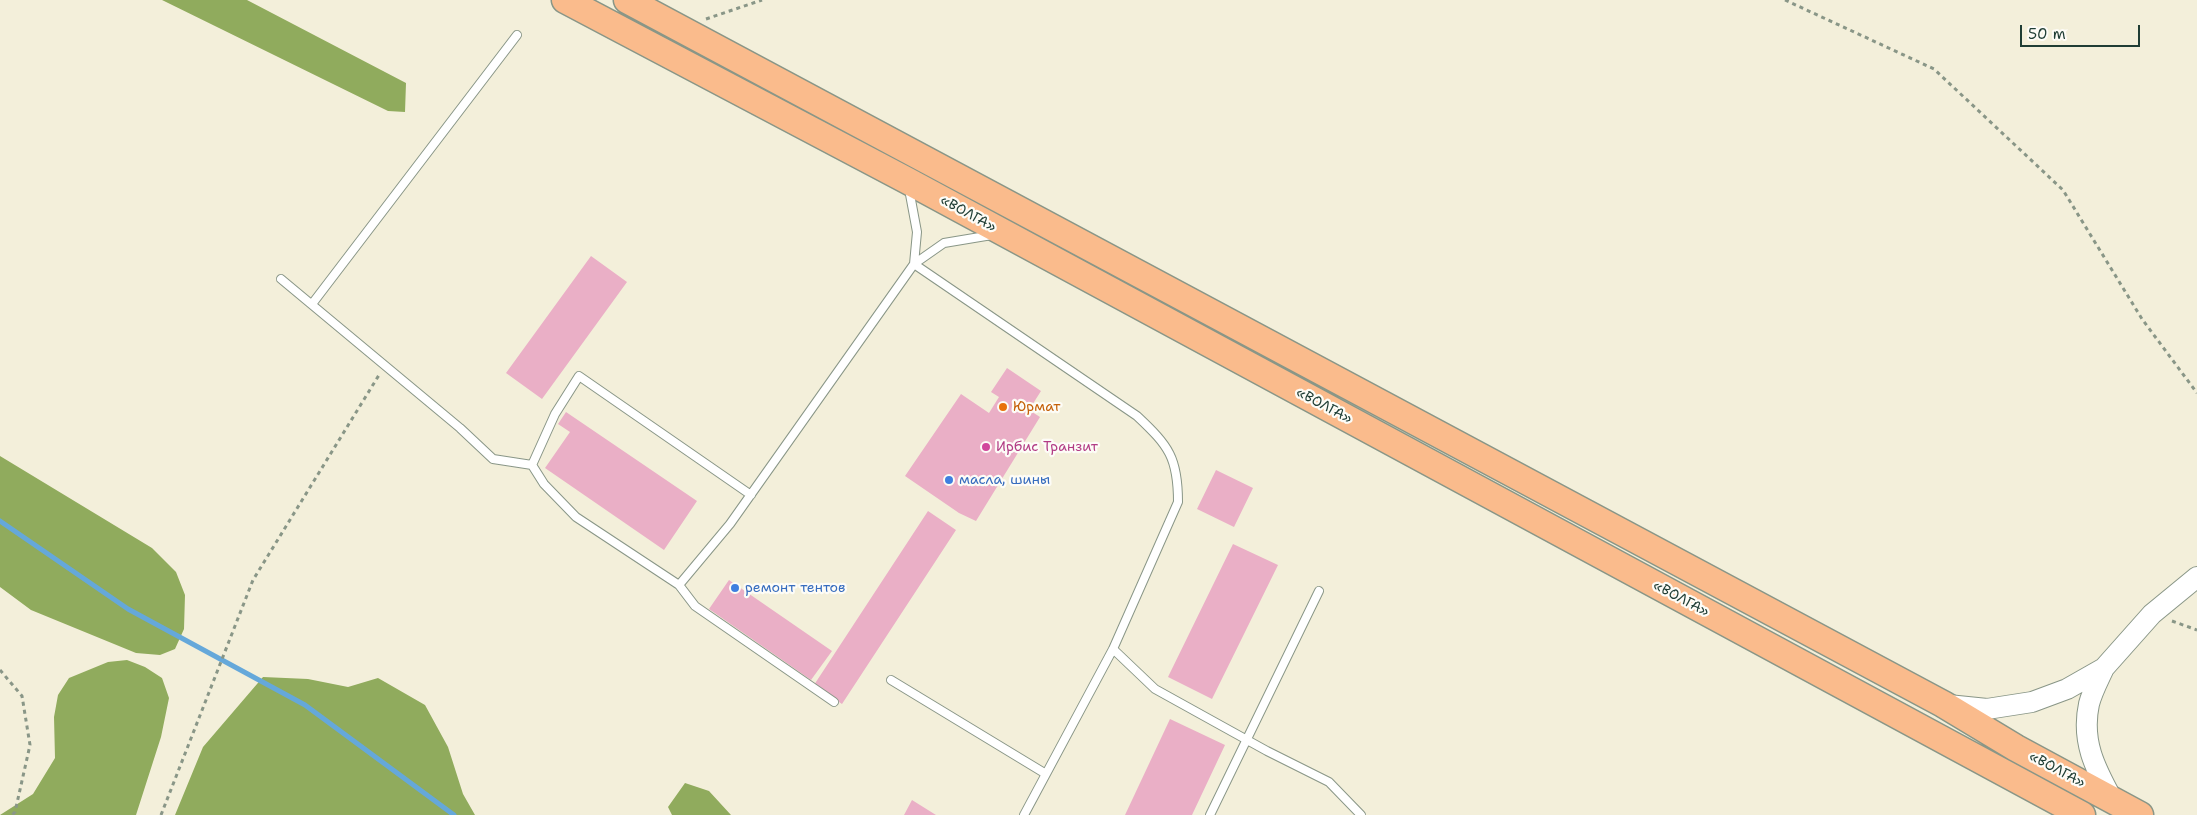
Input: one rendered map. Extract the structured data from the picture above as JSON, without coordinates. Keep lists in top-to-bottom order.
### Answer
{
  "streets": {
    "highway": ["«ВОЛГА»"]
  },
  "places": [
    "Юрмат",
    "Ирбис Транзит",
    "масла, шины",
    "ремонт тентов"
  ],
  "scale_bar": "50 m"
}
